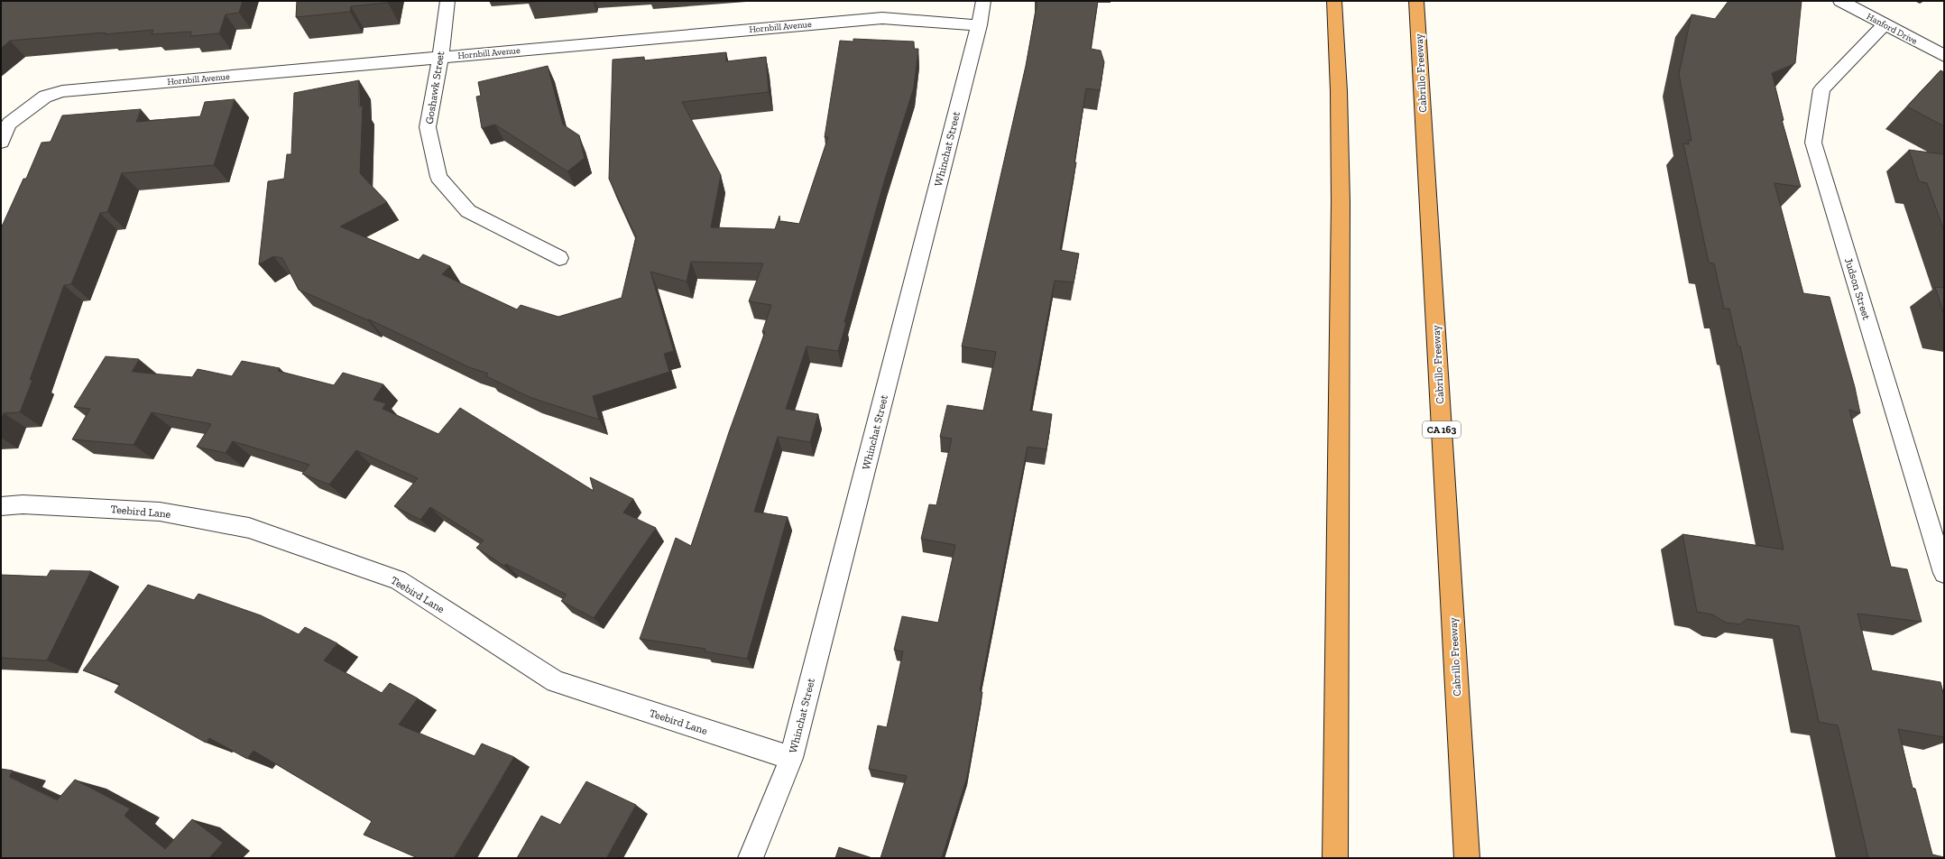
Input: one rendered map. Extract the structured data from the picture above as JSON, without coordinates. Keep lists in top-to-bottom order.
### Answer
{
  "streets": {
    "highway": ["Cabrillo Freeway", "CA 163"],
    "street": [
      "Hornbill Avenue",
      "Hanford Drive",
      "Goshawk Street",
      "Whinchat Street",
      "Judson Street",
      "Teebird Lane"
    ]
  },
  "crossings": [
    ["Hornbill Avenue", "Goshawk Street"],
    ["Hornbill Avenue", "Whinchat Street"],
    ["Hanford Drive", "Judson Street"],
    ["Whinchat Street", "Teebird Lane"]
  ]
}
